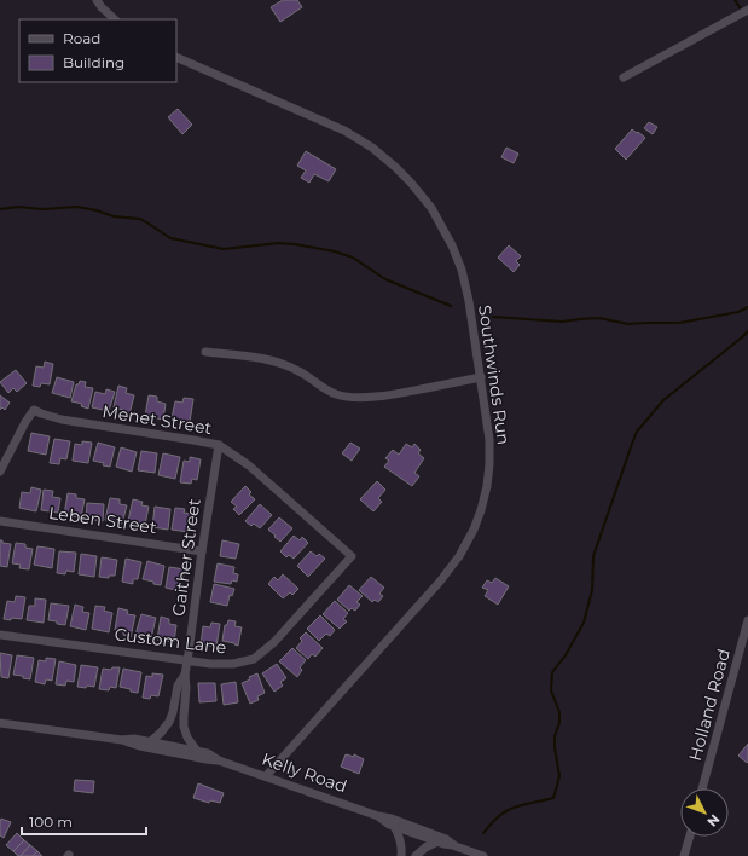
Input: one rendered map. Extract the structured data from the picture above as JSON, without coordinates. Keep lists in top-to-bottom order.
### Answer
{
  "streets": {
    "street": [
      "Southwinds Run",
      "Menet Street",
      "Leben Street",
      "Gaither Street",
      "Custom Lane",
      "Holland Road",
      "Kelly Road"
    ]
  },
  "crossings": [
    ["Southwinds Run", "Kelly Road"],
    ["Menet Street", "Gaither Street"],
    ["Menet Street", "Custom Lane"],
    ["Leben Street", "Gaither Street"],
    ["Gaither Street", "Custom Lane"],
    ["Gaither Street", "Kelly Road"]
  ],
  "legend": ["Road", "Building"],
  "scale_bar": "100 m",
  "north": "bottom right"
}
